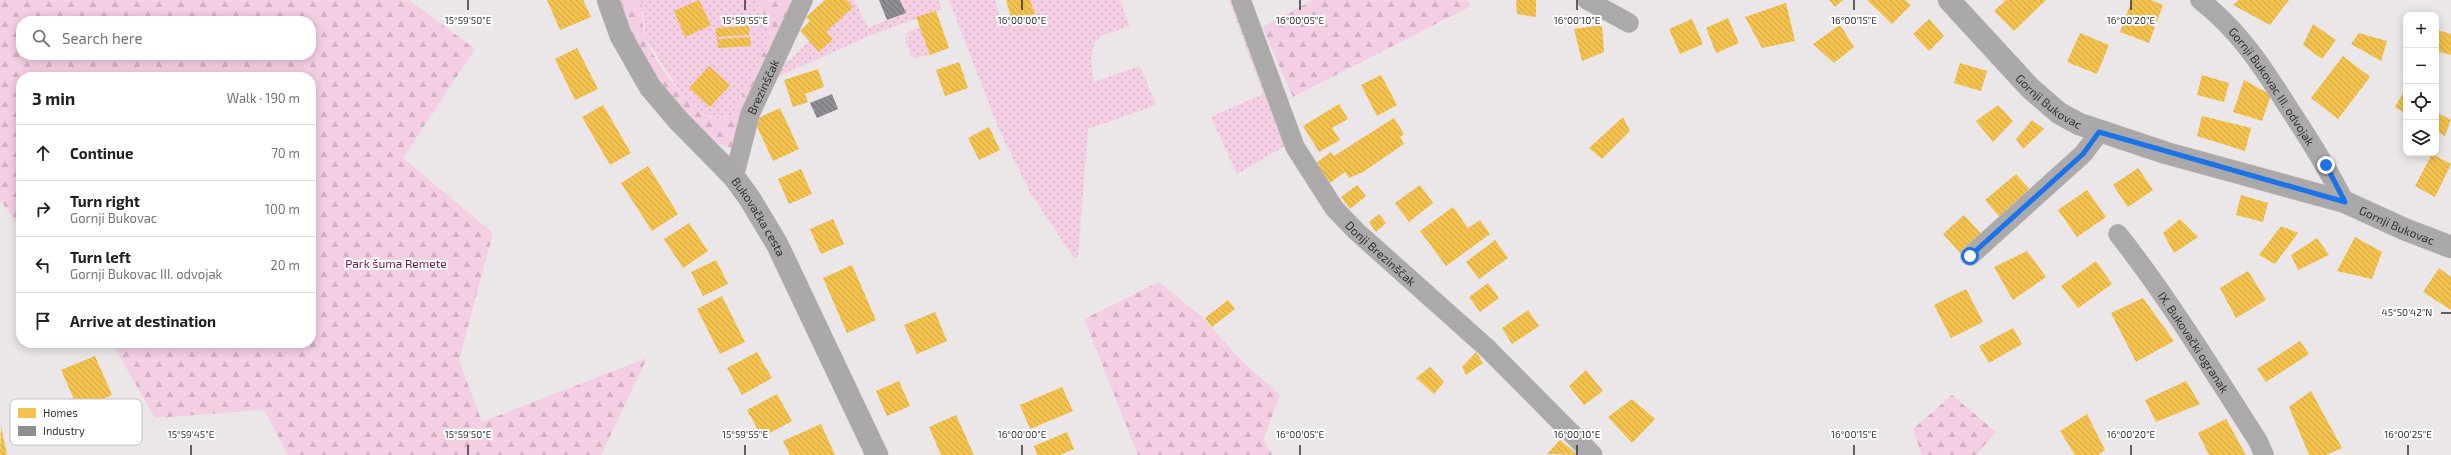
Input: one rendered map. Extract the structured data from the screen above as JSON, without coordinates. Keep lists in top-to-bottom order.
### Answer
{
  "streets": {
    "street": [
      "Gornji Bukovac III. odvojak",
      "Brezinščak",
      "Gornji Bukovac",
      "Bukovačka cesta",
      "Donji Brezinščak",
      "IX. Bukovački ogranak"
    ]
  },
  "crossings": [
    ["Gornji Bukovac III. odvojak", "Gornji Bukovac"],
    ["Brezinščak", "Bukovačka cesta"]
  ],
  "parks": ["Park šuma Remete"],
  "legend": ["Homes", "Industry"],
  "page": {
    "map_buttons": ["+", "−"],
    "search": "Search here",
    "heading": ["3 min", "Walk · 190 m"],
    "list": [
      ["Continue", "70 m"],
      ["Turn right", "Gornji Bukovac", "100 m"],
      ["Turn left", "Gornji Bukovac III. odvojak", "20 m"],
      "Arrive at destination"
    ]
  },
  "coordinates": [
    "15°59'50\"E",
    "15°59'55\"E",
    "16°00'00\"E",
    "16°00'05\"E",
    "16°00'10\"E",
    "16°00'15\"E",
    "16°00'20\"E",
    "45°50'42\"N",
    "15°59'45\"E",
    "16°00'25\"E"
  ]
}
